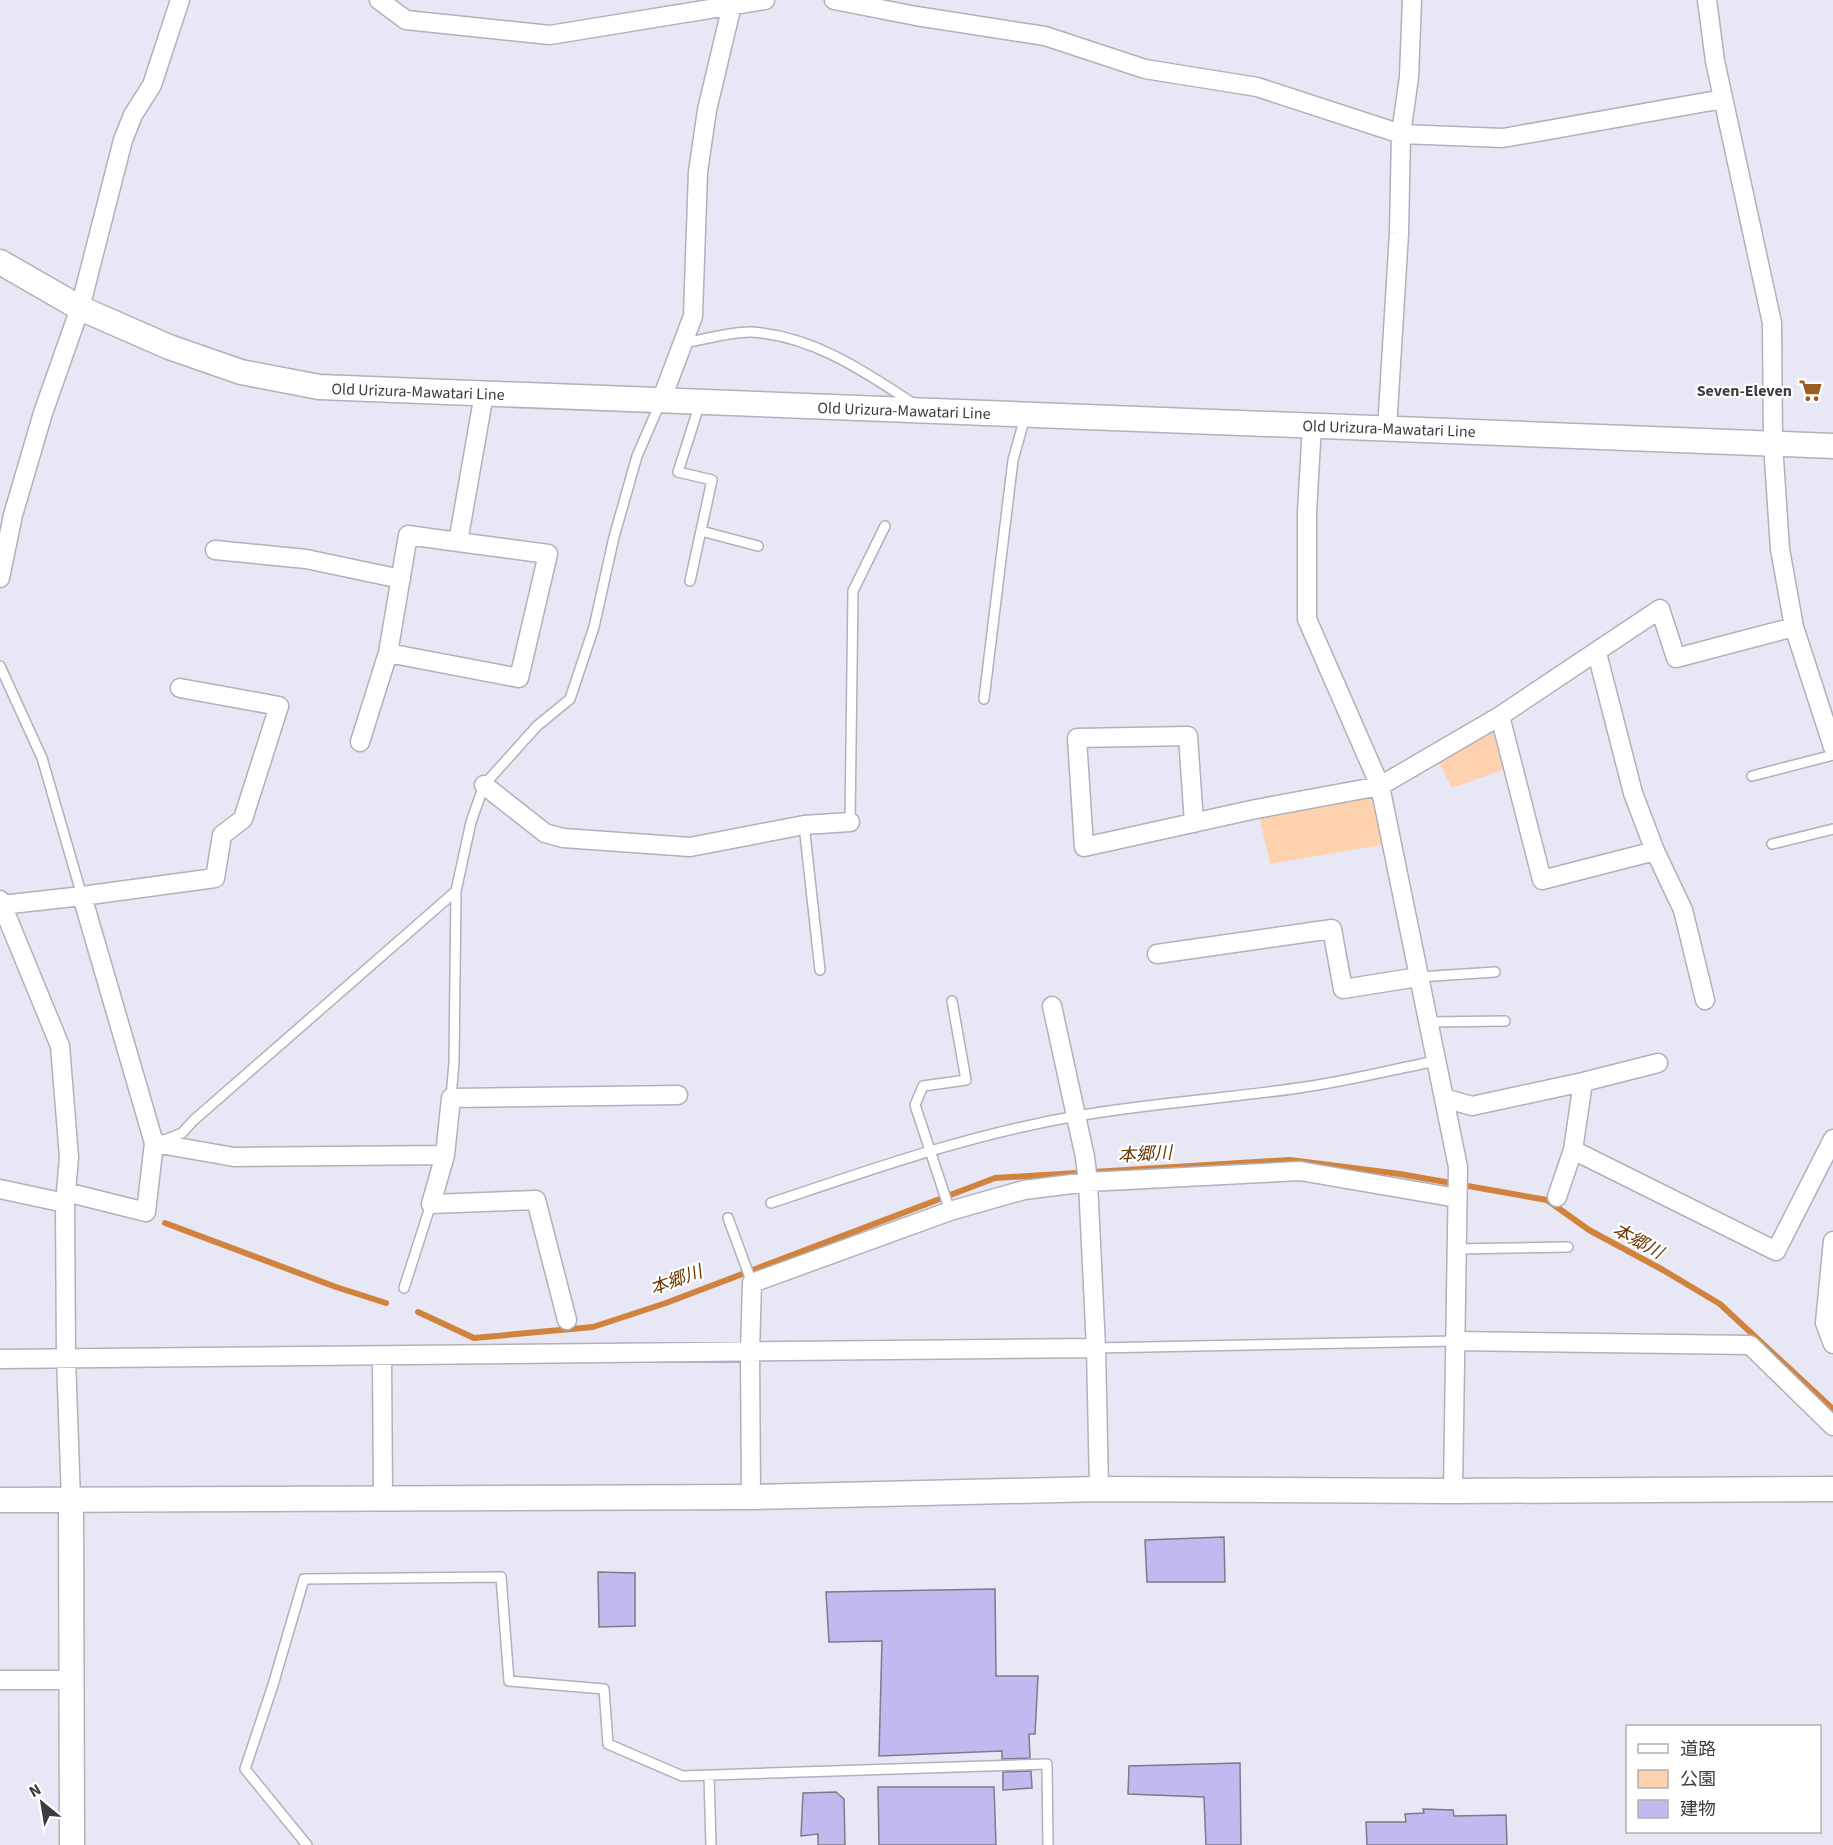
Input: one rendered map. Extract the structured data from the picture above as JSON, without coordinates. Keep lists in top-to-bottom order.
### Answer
{
  "streets": {
    "street": ["Old Urizura-Mawatari Line"]
  },
  "water": ["本郷川"],
  "places": {
    "supermarket": ["Seven-Eleven"]
  },
  "legend": ["道路", "公園", "建物"],
  "north": "top left"
}
